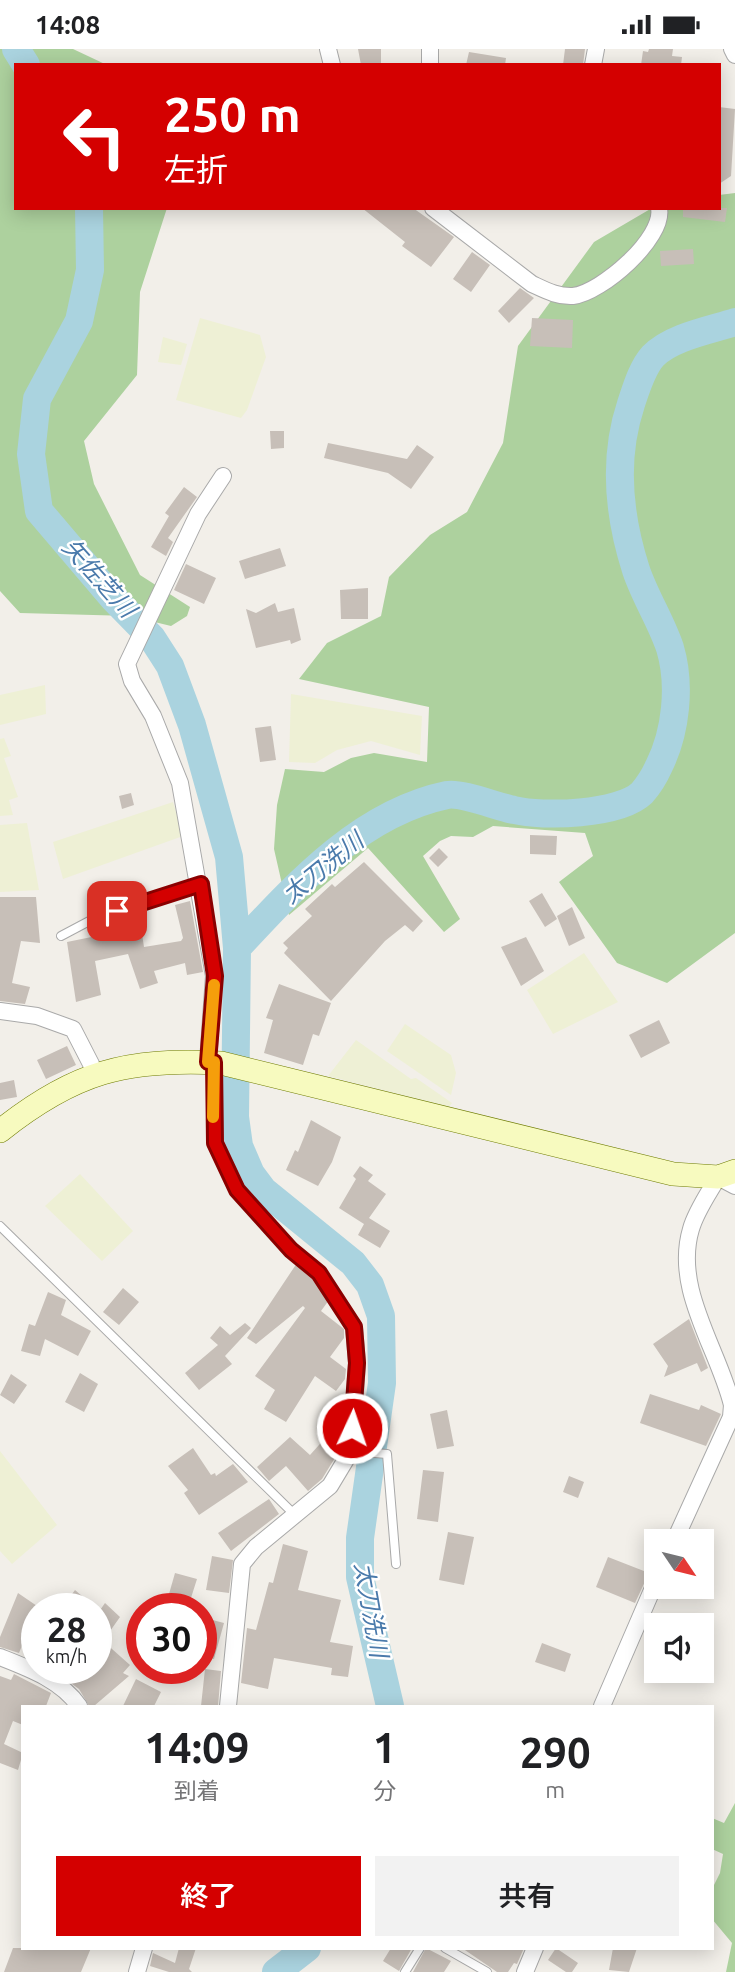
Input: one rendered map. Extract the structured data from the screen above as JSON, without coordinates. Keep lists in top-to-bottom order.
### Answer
{
  "water": ["矢佐芝川", "太刀洗川"],
  "north": "bottom right",
  "page": {
    "status": "14:08",
    "turn": ["250 m", "左折"],
    "speed": "28 km/h",
    "limit": "30",
    "eta": [
      "14:09",
      "到着",
      "1",
      "分",
      "290",
      "m"
    ],
    "buttons": ["終了", "共有"]
  }
}
